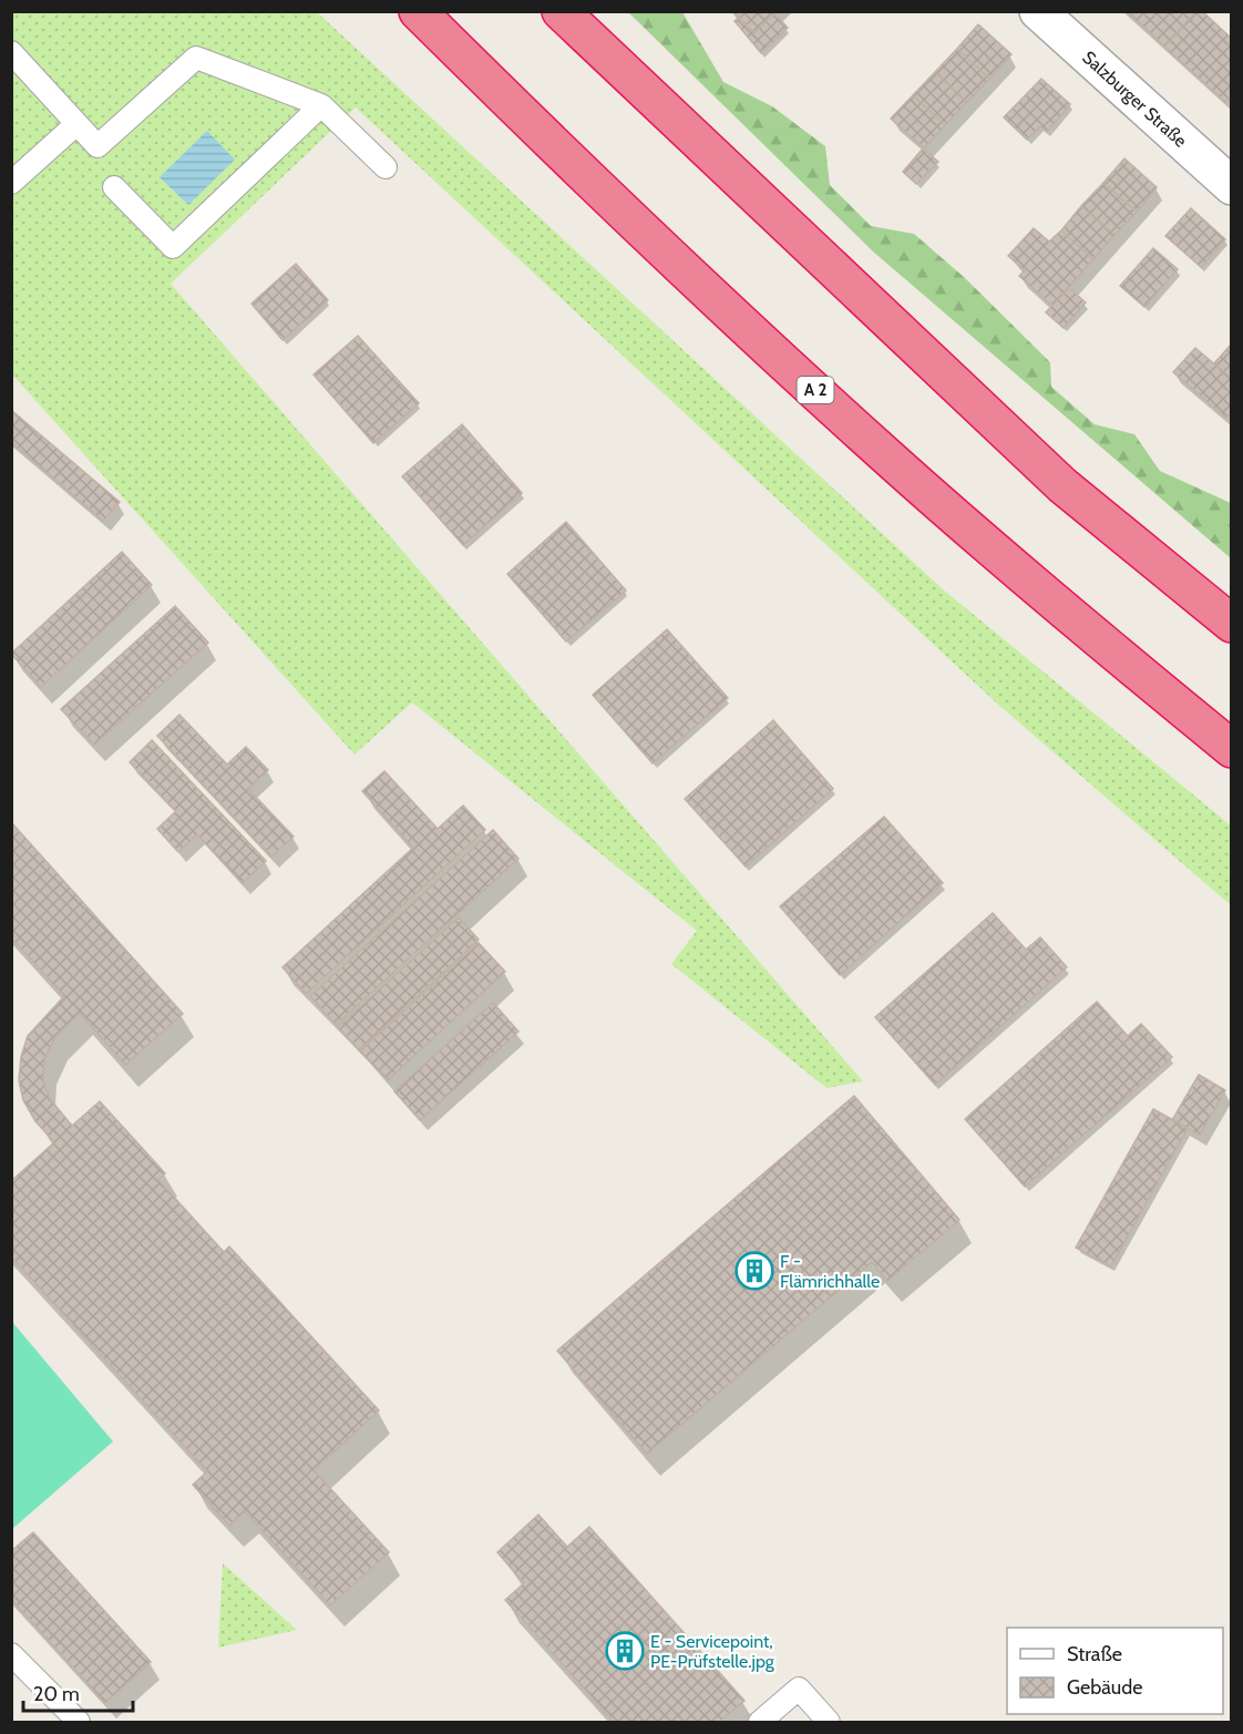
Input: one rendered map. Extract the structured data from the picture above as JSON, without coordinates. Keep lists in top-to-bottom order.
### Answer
{
  "streets": {
    "highway": ["A 2"],
    "street": ["Salzburger Straße"]
  },
  "places": {
    "building": ["F - Flämrichhalle", "E - Servicepoint, PE-Prüfstelle.jpg"]
  },
  "legend": ["Straße", "Gebäude"],
  "scale_bar": "20 m"
}
